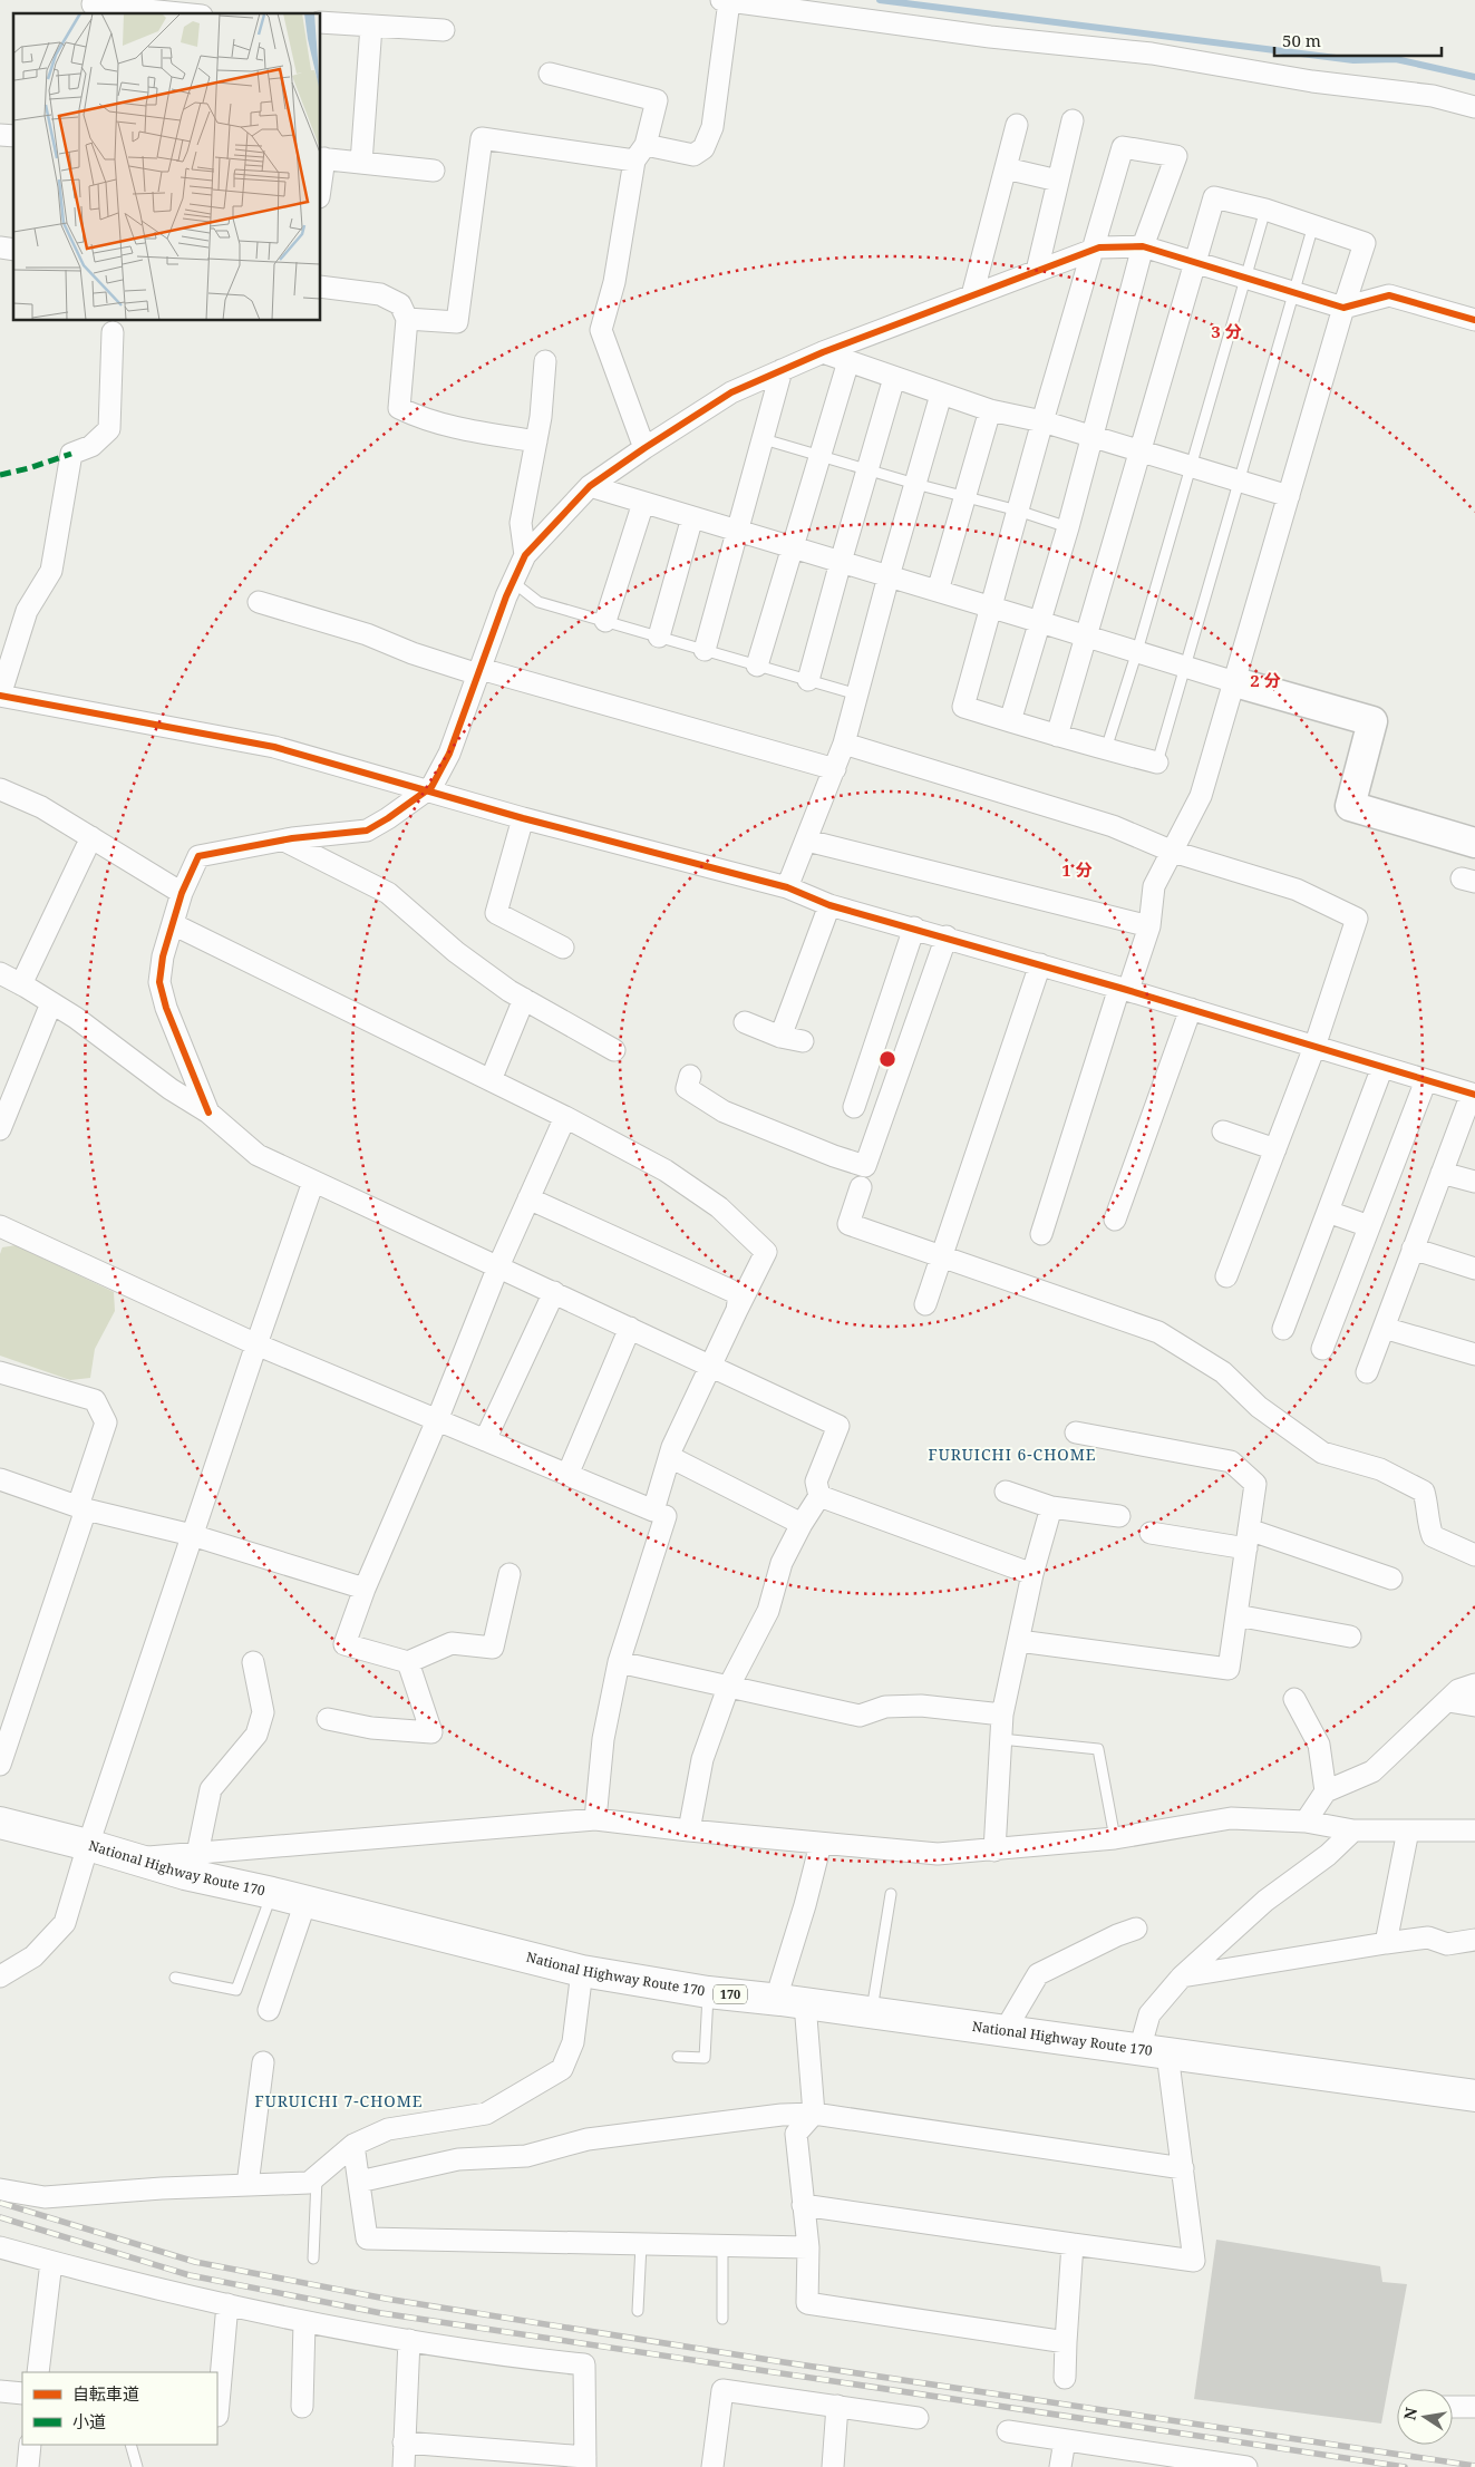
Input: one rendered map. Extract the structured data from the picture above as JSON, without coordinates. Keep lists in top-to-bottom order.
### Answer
{
  "streets": {
    "highway": ["National Highway Route 170", "170"]
  },
  "districts": ["FURUICHI 6-CHOME", "FURUICHI 7-CHOME"],
  "legend": ["自転車道", "小道"],
  "scale_bar": "50 m",
  "north": "left",
  "rings": ["3 分", "2 分", "1 分"]
}
